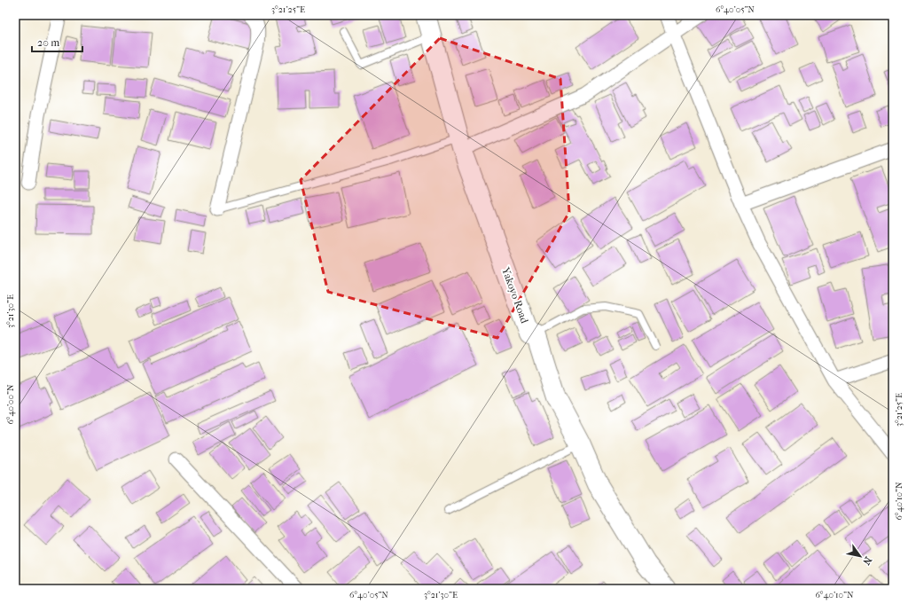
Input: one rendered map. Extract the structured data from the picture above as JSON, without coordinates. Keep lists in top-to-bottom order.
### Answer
{
  "streets": {
    "main road": ["Yakoyo Road"]
  },
  "scale_bar": "20 m",
  "north": "bottom right",
  "coordinates": [
    "3°21'25\"E",
    "6°40'05\"N",
    "3°21'30\"E",
    "6°40'00\"N",
    "6°40'10\"N"
  ]
}
